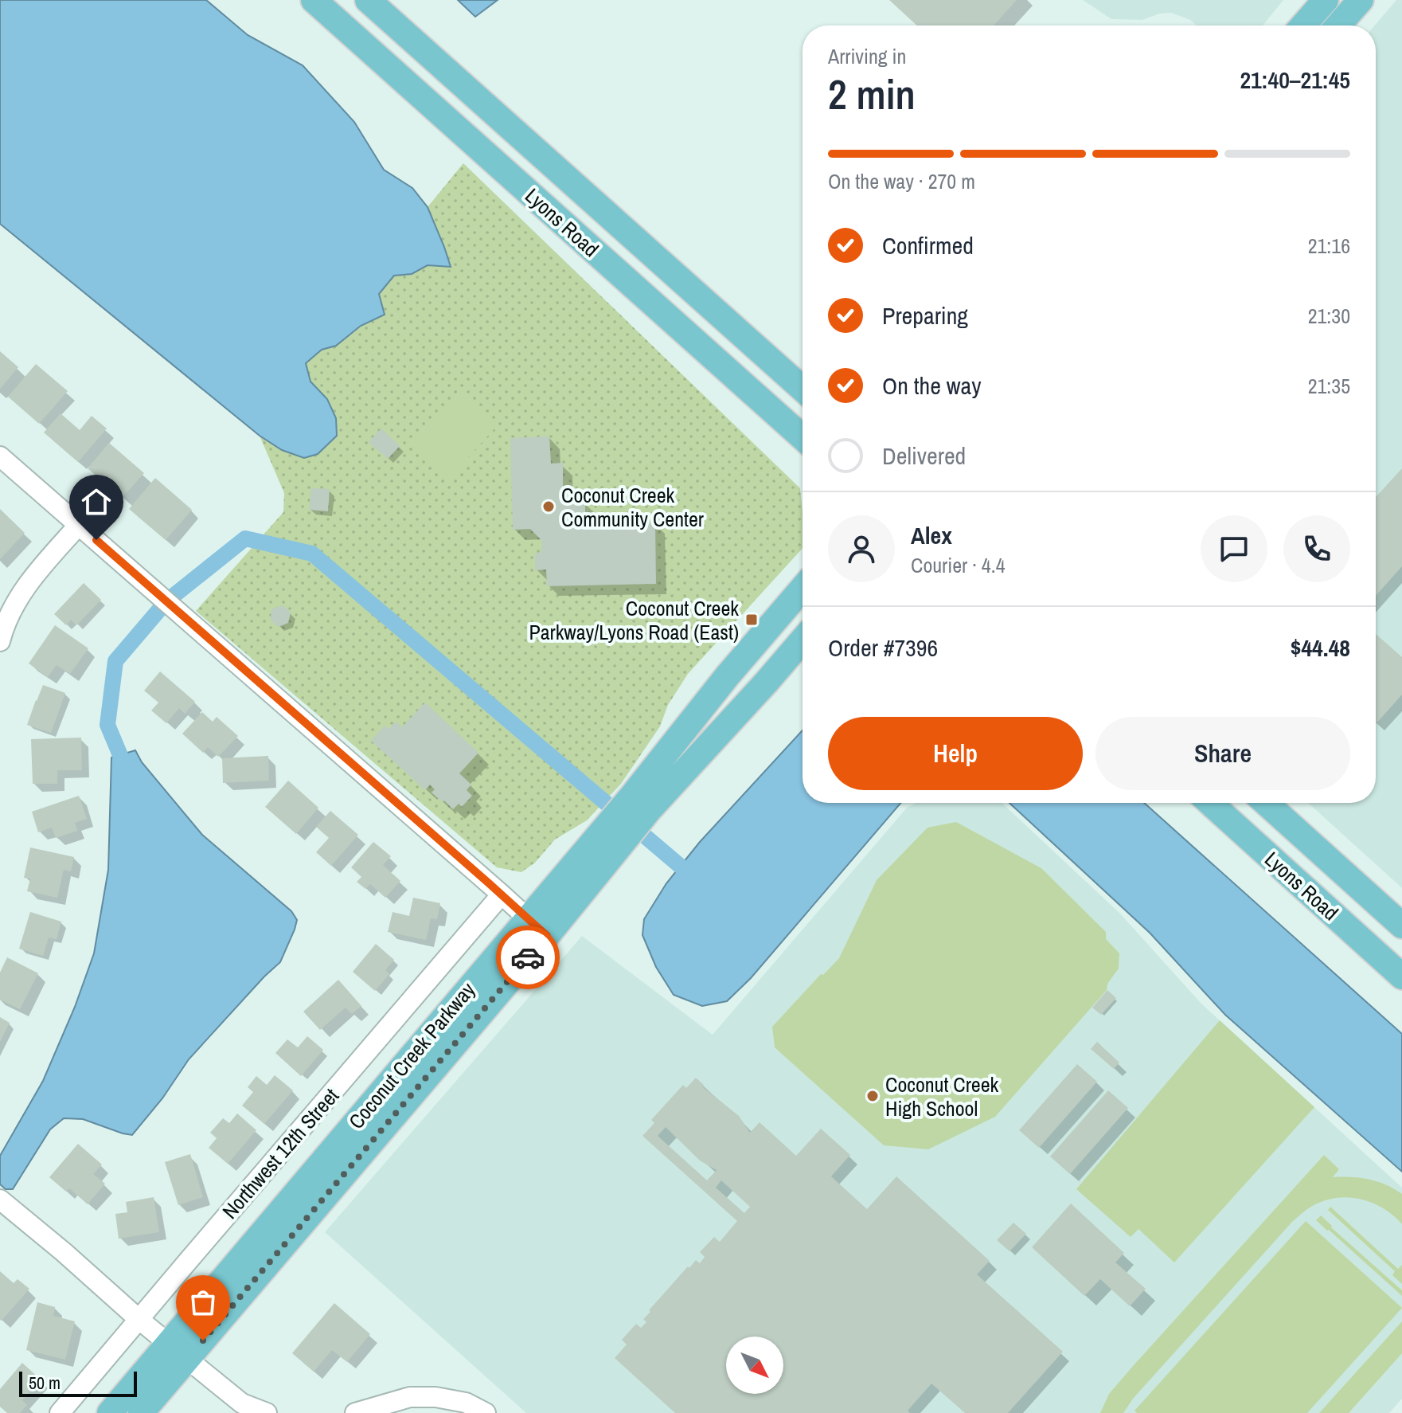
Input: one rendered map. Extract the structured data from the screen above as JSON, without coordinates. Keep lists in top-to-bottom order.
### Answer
{
  "streets": {
    "main road": ["Lyons Road", "Coconut Creek Parkway"],
    "street": ["Northwest 12th Street"]
  },
  "places": {
    "other": ["Coconut Creek Community Center", "Coconut Creek High School"],
    "transit": ["Coconut Creek Parkway/Lyons Road (East)"]
  },
  "scale_bar": "50 m",
  "north": "bottom right",
  "page": {
    "heading": ["2 min", "Arriving in", "21:40–21:45"],
    "panel": [
      "Alex",
      "Courier · 4.4",
      "Order #7396",
      "$44.48"
    ],
    "bar": "On the way · 270 m",
    "list": [
      ["Confirmed", "21:16"],
      ["Preparing", "21:30"],
      ["On the way", "21:35"],
      "Delivered"
    ],
    "buttons": ["Help", "Share"],
    "scale": "50 m"
  }
}
